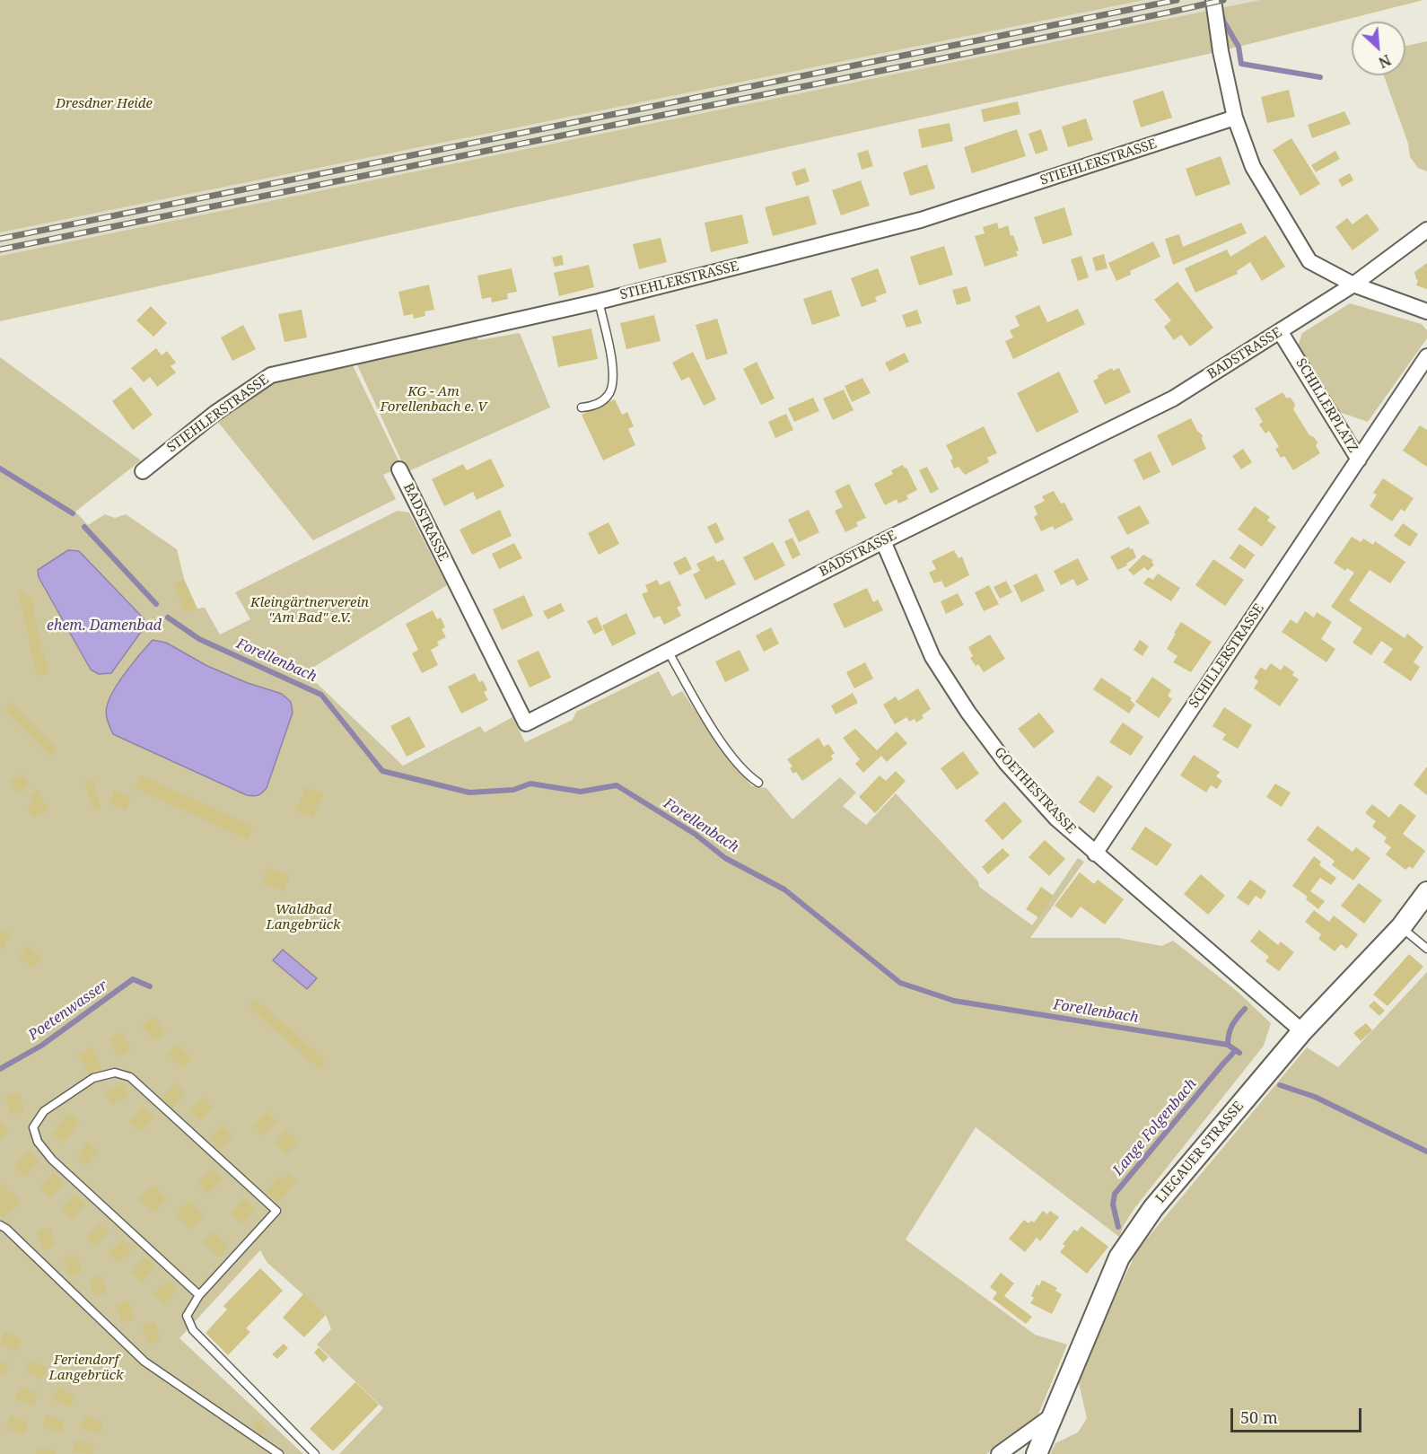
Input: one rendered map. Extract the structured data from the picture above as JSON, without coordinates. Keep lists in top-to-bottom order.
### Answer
{
  "streets": {
    "main road": ["LIEGAUER STRASSE"],
    "street": [
      "STIEHLERSTRASSE",
      "BADSTRASSE",
      "SCHILLERPLATZ",
      "SCHILLERSTRASSE",
      "GOETHESTRASSE"
    ]
  },
  "crossings": [
    ["BADSTRASSE", "SCHILLERPLATZ"],
    ["BADSTRASSE", "GOETHESTRASSE"],
    ["SCHILLERPLATZ", "SCHILLERSTRASSE"],
    ["SCHILLERSTRASSE", "GOETHESTRASSE"],
    ["GOETHESTRASSE", "LIEGAUER STRASSE"]
  ],
  "water": [
    "ehem. Damenbad",
    "Forellenbach",
    "Poetenwasser",
    "Lange Folgenbach"
  ],
  "parks": [
    "Dresdner Heide",
    "KG - Am Forellenbach e. V",
    "Kleingärtnerverein \"Am Bad\" e.V.",
    "Waldbad Langebrück",
    "Feriendorf Langebrück"
  ],
  "scale_bar": "50 m",
  "north": "bottom right"
}
